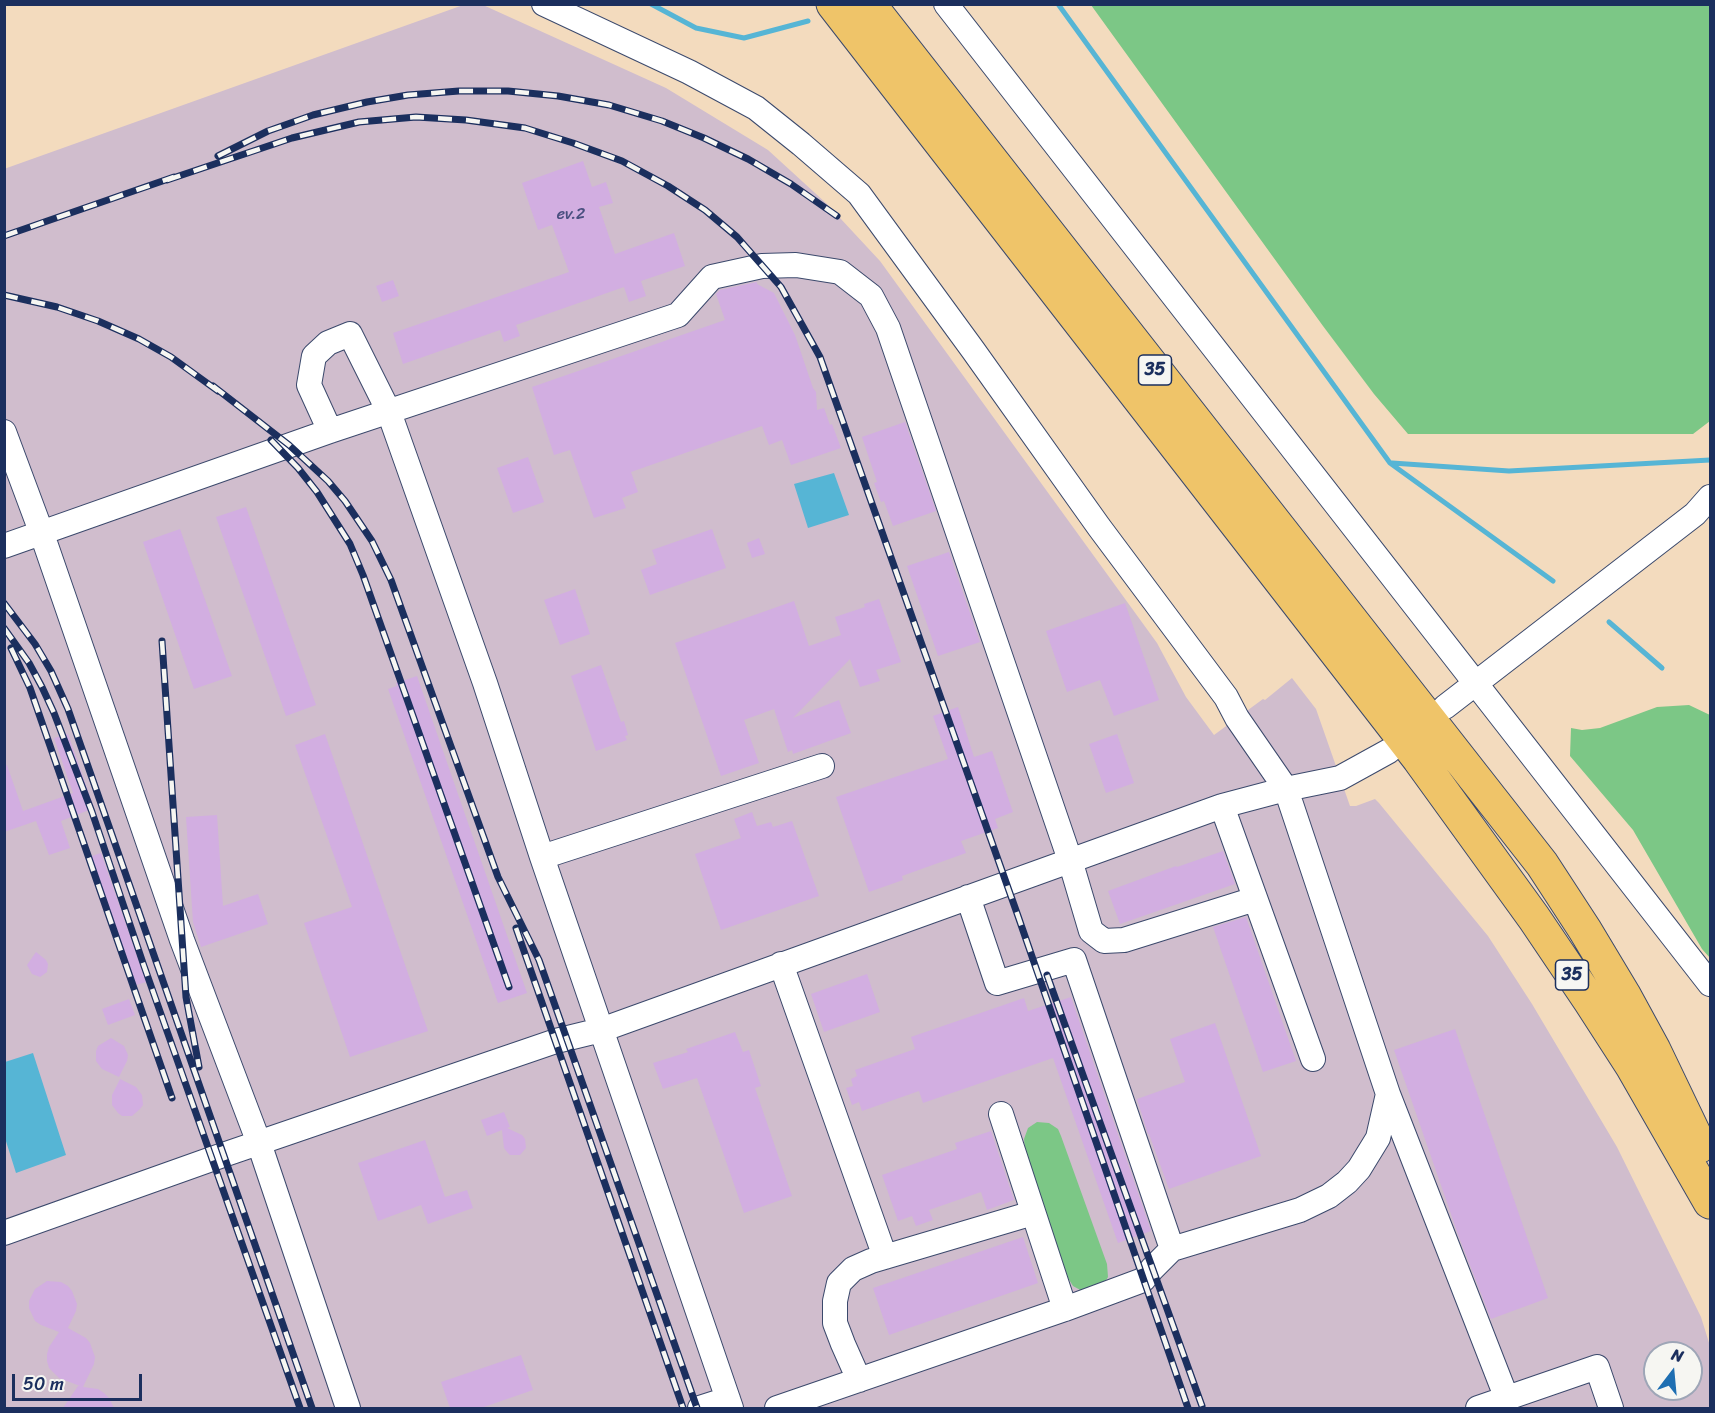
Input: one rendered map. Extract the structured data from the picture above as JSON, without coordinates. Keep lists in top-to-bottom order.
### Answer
{
  "streets": {
    "highway": ["35"]
  },
  "house_numbers": ["ev.2"],
  "scale_bar": "50 m",
  "north": "top"
}
